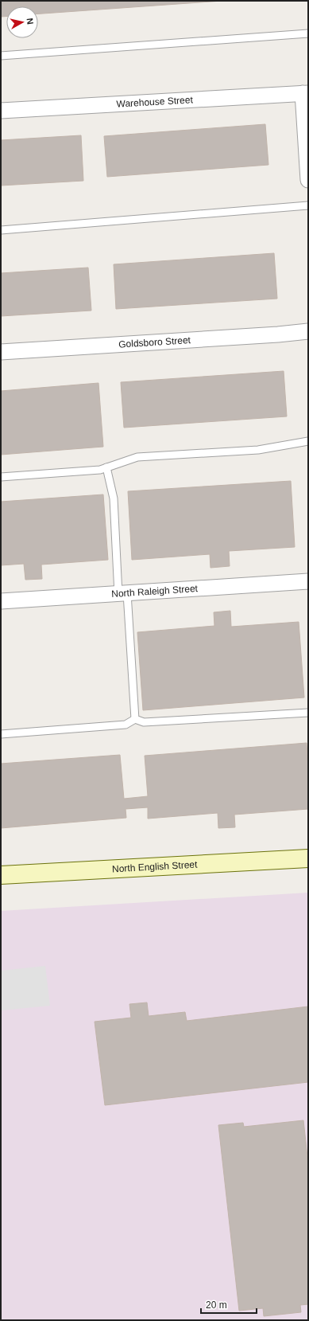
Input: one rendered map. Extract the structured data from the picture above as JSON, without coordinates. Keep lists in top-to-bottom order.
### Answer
{
  "streets": {
    "street": [
      "Warehouse Street",
      "Goldsboro Street",
      "North Raleigh Street",
      "North English Street"
    ]
  },
  "scale_bar": "20 m",
  "north": "right"
}
